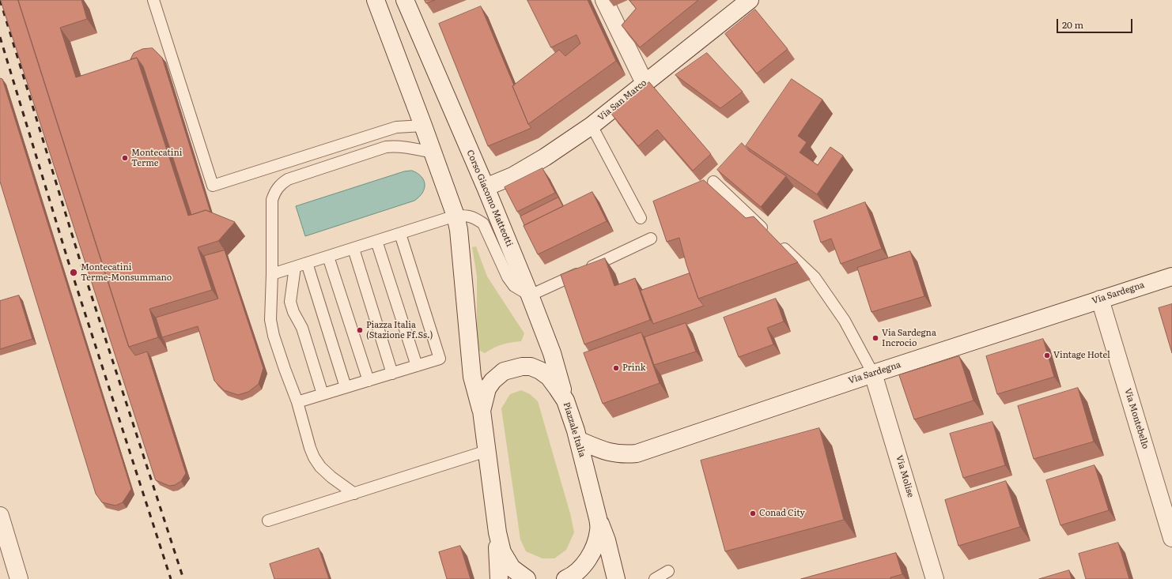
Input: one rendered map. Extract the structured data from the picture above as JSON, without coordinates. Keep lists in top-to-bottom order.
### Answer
{
  "streets": {
    "main road": [
      "Via San Marco",
      "Corso Giacomo Matteotti",
      "Via Sardegna",
      "Via Montebello",
      "Piazzale Italia",
      "Via Molise"
    ]
  },
  "crossings": [
    ["Via San Marco", "Corso Giacomo Matteotti"],
    ["Corso Giacomo Matteotti", "Piazzale Italia"],
    ["Via Sardegna", "Via Montebello"],
    ["Via Sardegna", "Piazzale Italia"],
    ["Via Sardegna", "Via Molise"]
  ],
  "places": [
    "Montecatini Terme",
    "Montecatini Terme-Monsummano",
    "Piazza Italia (Stazione Ff.Ss.)",
    "Via Sardegna Incrocio",
    "Vintage Hotel",
    "Prink",
    "Conad City"
  ],
  "scale_bar": "20 m"
}
